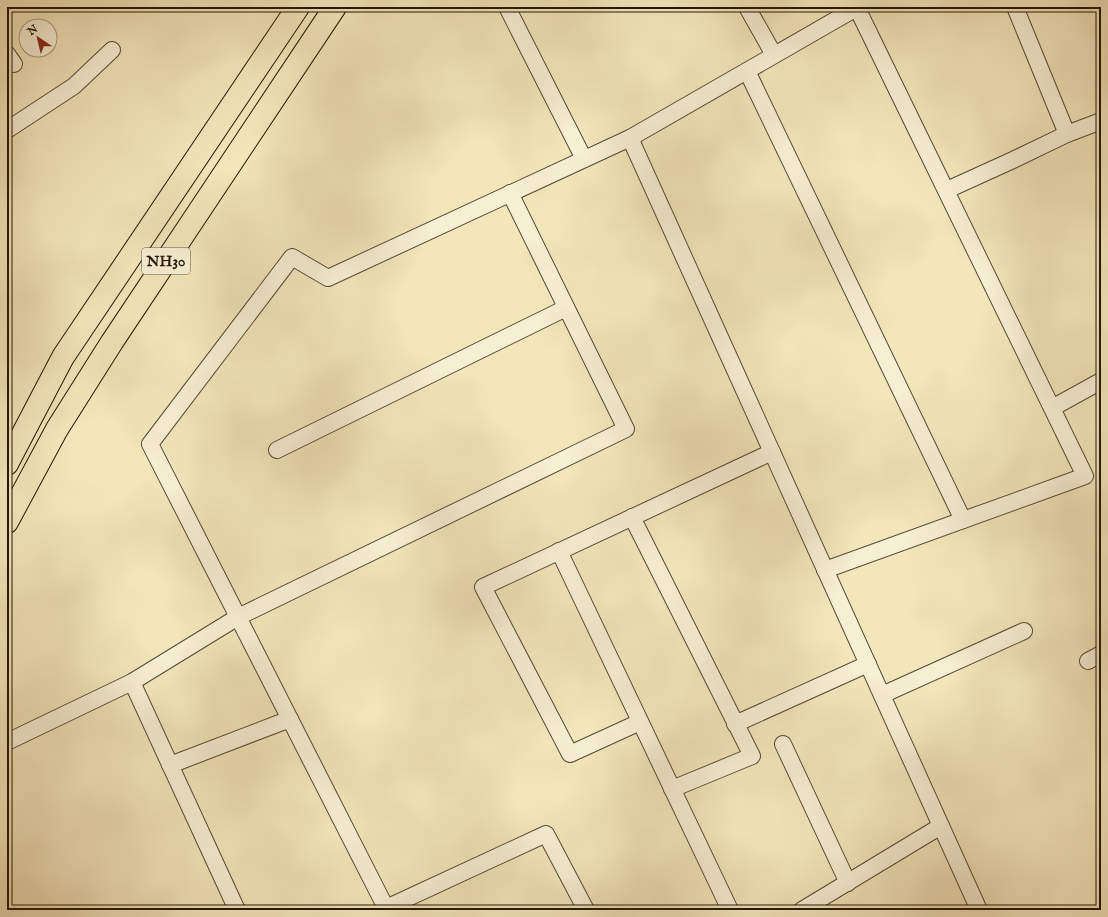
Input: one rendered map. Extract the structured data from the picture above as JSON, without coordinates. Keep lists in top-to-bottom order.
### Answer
{
  "streets": {
    "highway": ["NH30"]
  },
  "north": "top left"
}
